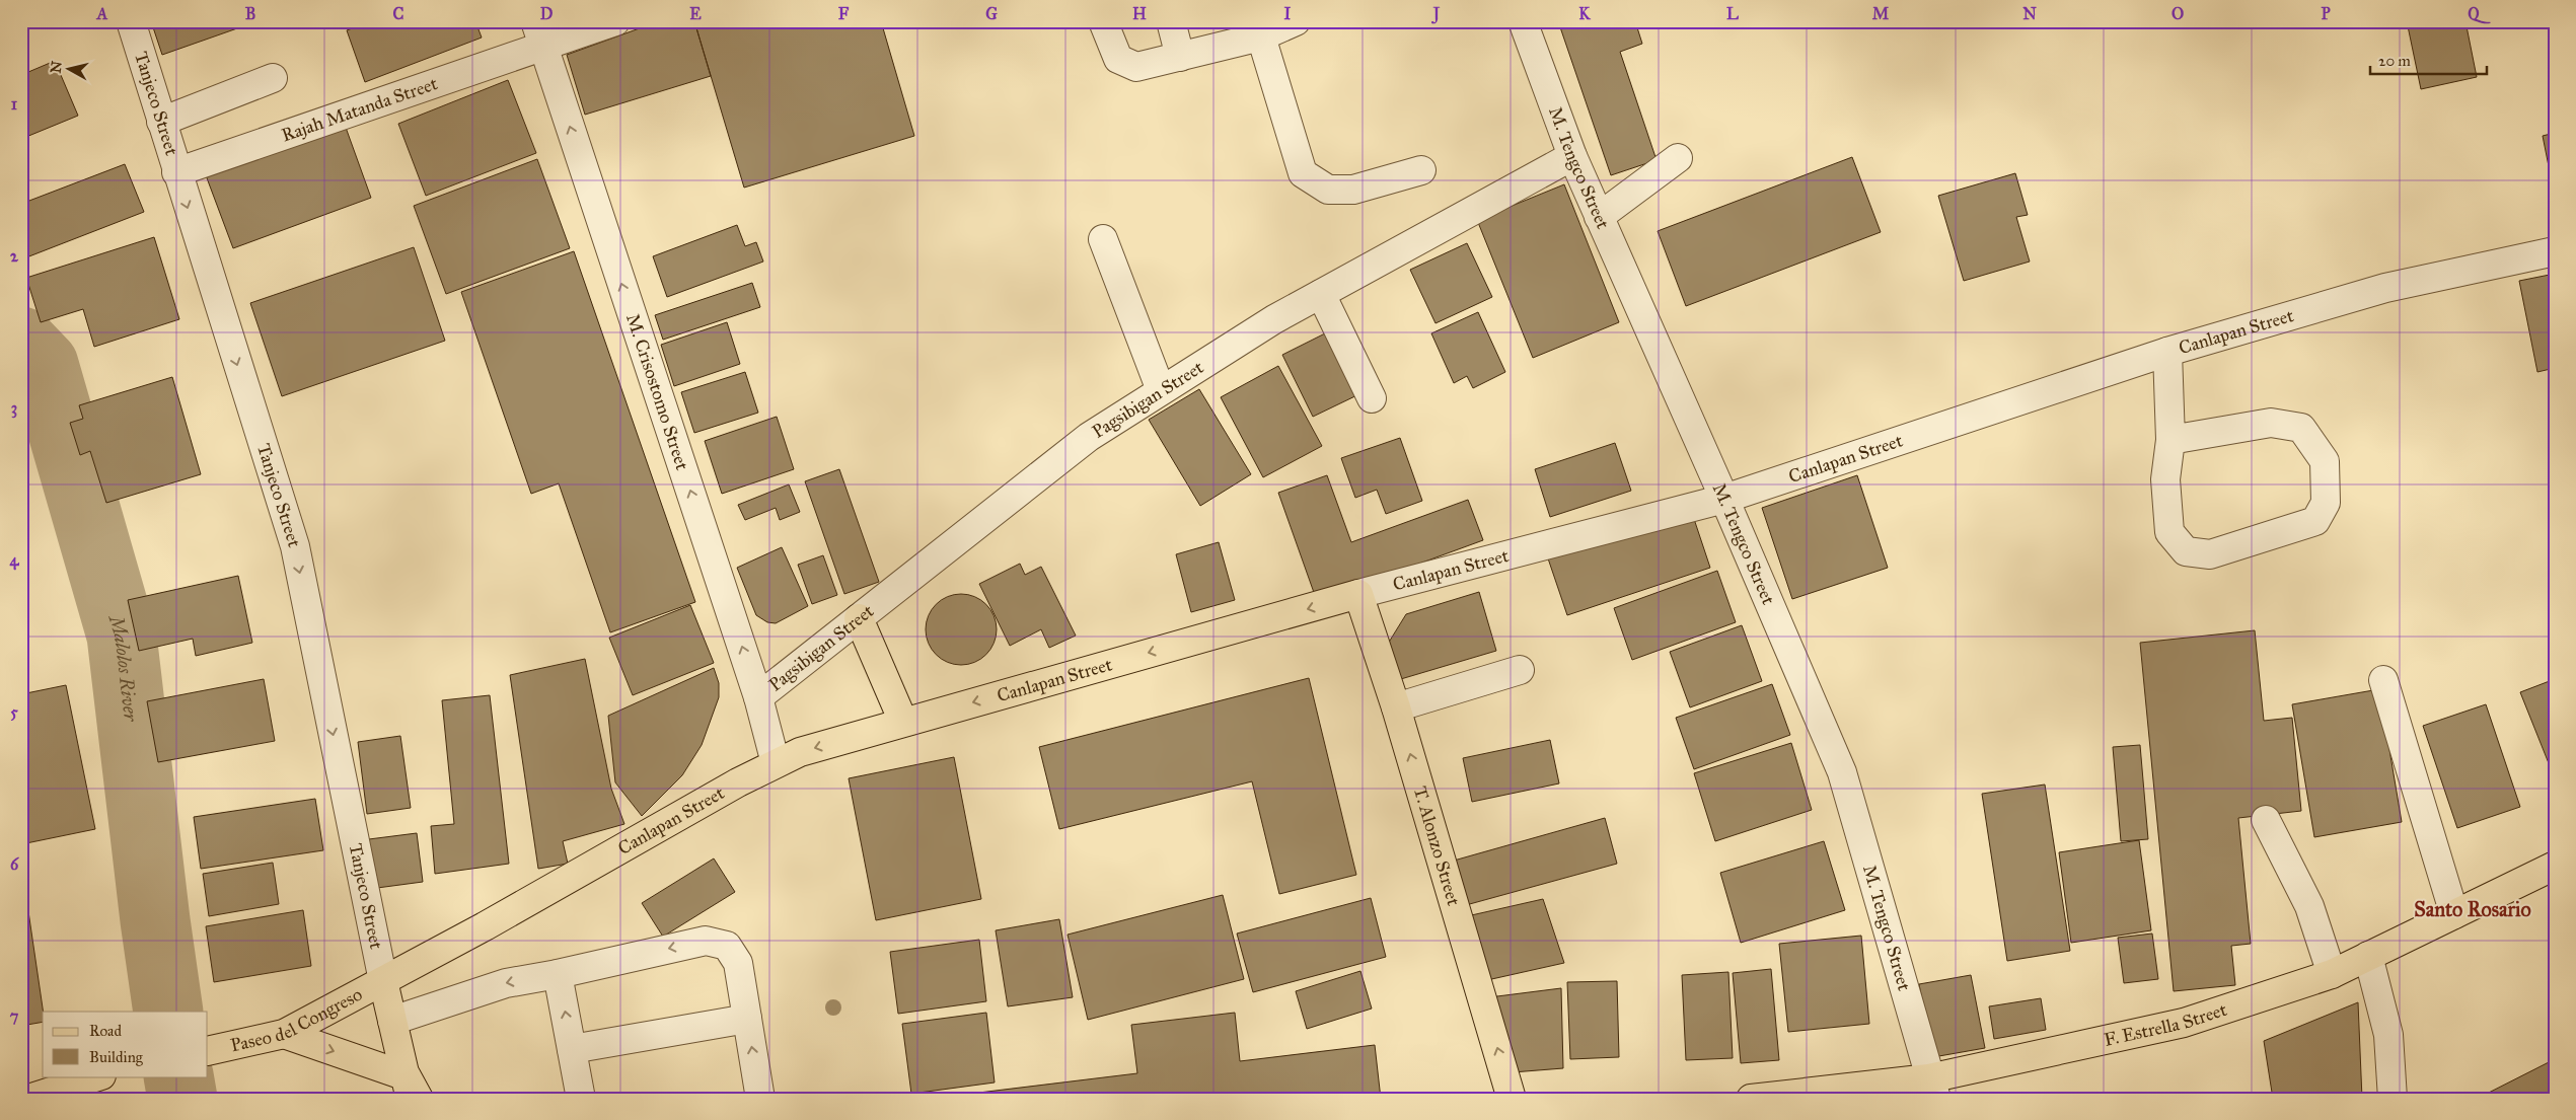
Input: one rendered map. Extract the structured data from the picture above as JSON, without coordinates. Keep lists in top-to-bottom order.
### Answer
{
  "streets": {
    "main road": [
      "Canlapan Street",
      "T. Alonzo Street",
      "Paseo del Congreso",
      "F. Estrella Street"
    ],
    "street": [
      "Tanjeco Street",
      "Rajah Matanda Street",
      "M. Tengco Street",
      "M. Crisostomo Street",
      "Pagsibigan Street"
    ]
  },
  "crossings": [
    ["Tanjeco Street", "Rajah Matanda Street"],
    ["Tanjeco Street", "Canlapan Street"],
    ["Tanjeco Street", "Paseo del Congreso"],
    ["Rajah Matanda Street", "M. Crisostomo Street"],
    ["M. Tengco Street", "Canlapan Street"],
    ["M. Tengco Street", "Pagsibigan Street"],
    ["M. Tengco Street", "F. Estrella Street"],
    ["Canlapan Street", "M. Crisostomo Street"],
    ["Canlapan Street", "T. Alonzo Street"],
    ["Canlapan Street", "Paseo del Congreso"],
    ["M. Crisostomo Street", "Pagsibigan Street"]
  ],
  "one_way": ["Tanjeco Street", "M. Crisostomo Street", "T. Alonzo Street"],
  "districts": ["Santo Rosario"],
  "water": ["Malolos River"],
  "legend": ["Road", "Building"],
  "scale_bar": "20 m",
  "north": "left",
  "grid": {
    "columns": [
      "A",
      "B",
      "C",
      "D",
      "E",
      "F",
      "G",
      "H",
      "I",
      "J",
      "K",
      "L",
      "M",
      "N",
      "O",
      "P",
      "Q"
    ],
    "rows": [
      "1",
      "2",
      "3",
      "4",
      "5",
      "6",
      "7"
    ]
  }
}
